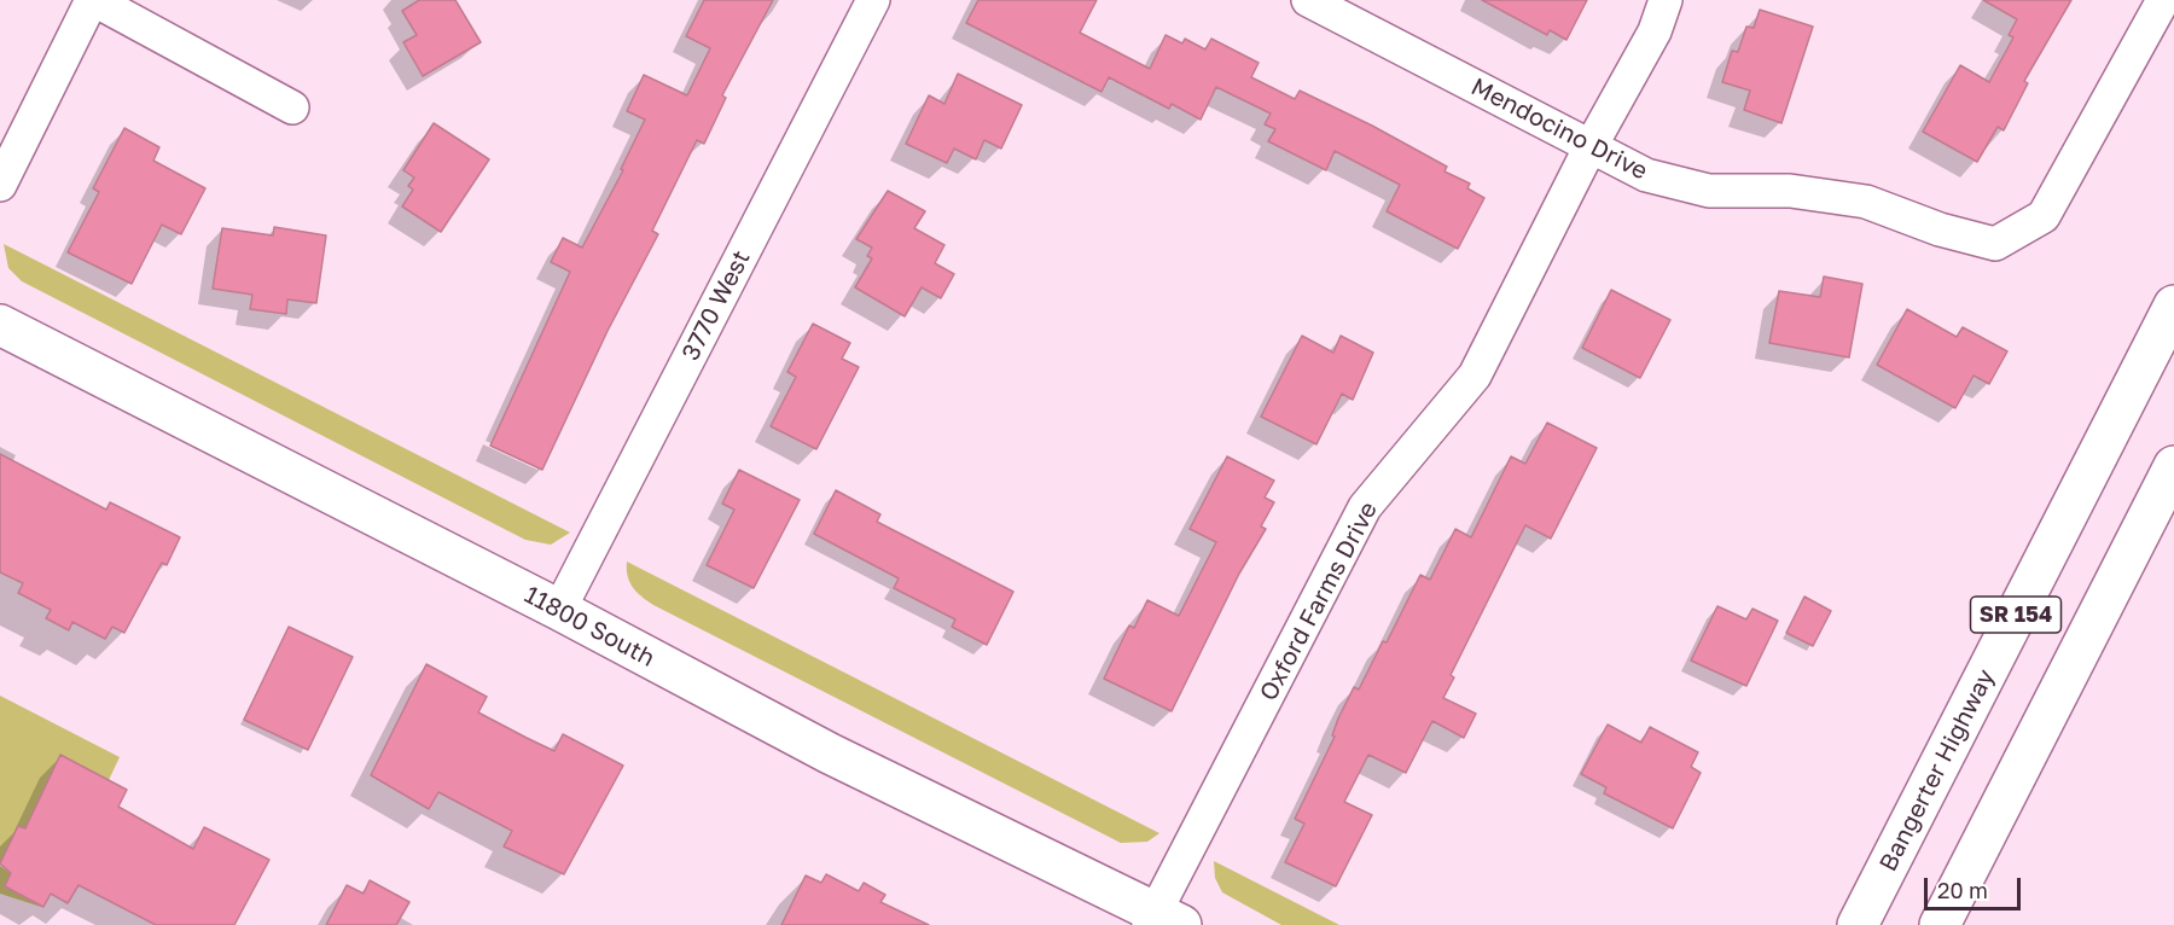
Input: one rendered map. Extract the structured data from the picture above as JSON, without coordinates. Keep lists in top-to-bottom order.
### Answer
{
  "streets": {
    "main road": ["SR 154", "11800 South", "Bangerter Highway"],
    "street": ["Mendocino Drive", "3770 West", "Oxford Farms Drive"]
  },
  "crossings": [
    ["Mendocino Drive", "Oxford Farms Drive"],
    ["3770 West", "11800 South"],
    ["Oxford Farms Drive", "11800 South"]
  ],
  "scale_bar": "20 m"
}
